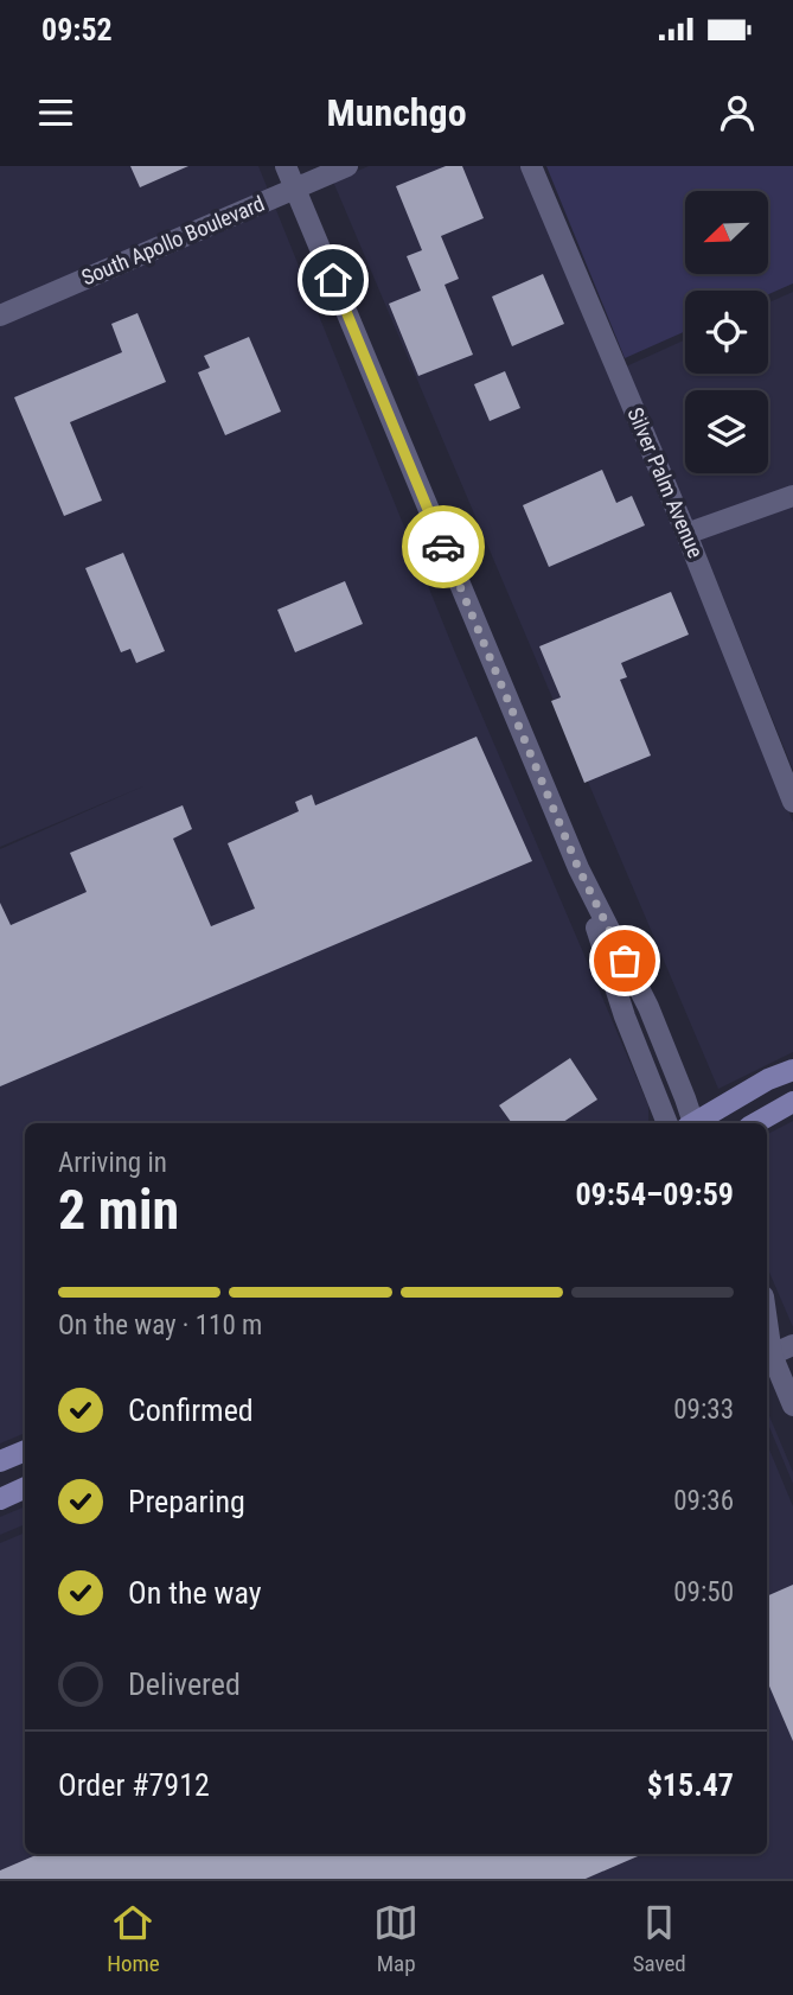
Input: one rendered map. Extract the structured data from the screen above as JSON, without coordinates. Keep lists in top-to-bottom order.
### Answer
{
  "streets": {
    "street": ["South Apollo Boulevard", "Silver Palm Avenue"]
  },
  "north": "bottom left",
  "page": {
    "status": "09:52",
    "header": "Munchgo",
    "heading": ["2 min", "Arriving in", "09:54–09:59"],
    "panel": ["Order #7912", "$15.47"],
    "bar": "On the way · 110 m",
    "list": [
      ["Confirmed", "09:33"],
      ["Preparing", "09:36"],
      ["On the way", "09:50"],
      "Delivered"
    ],
    "tabs": ["Home", "Map", "Saved"]
  }
}
